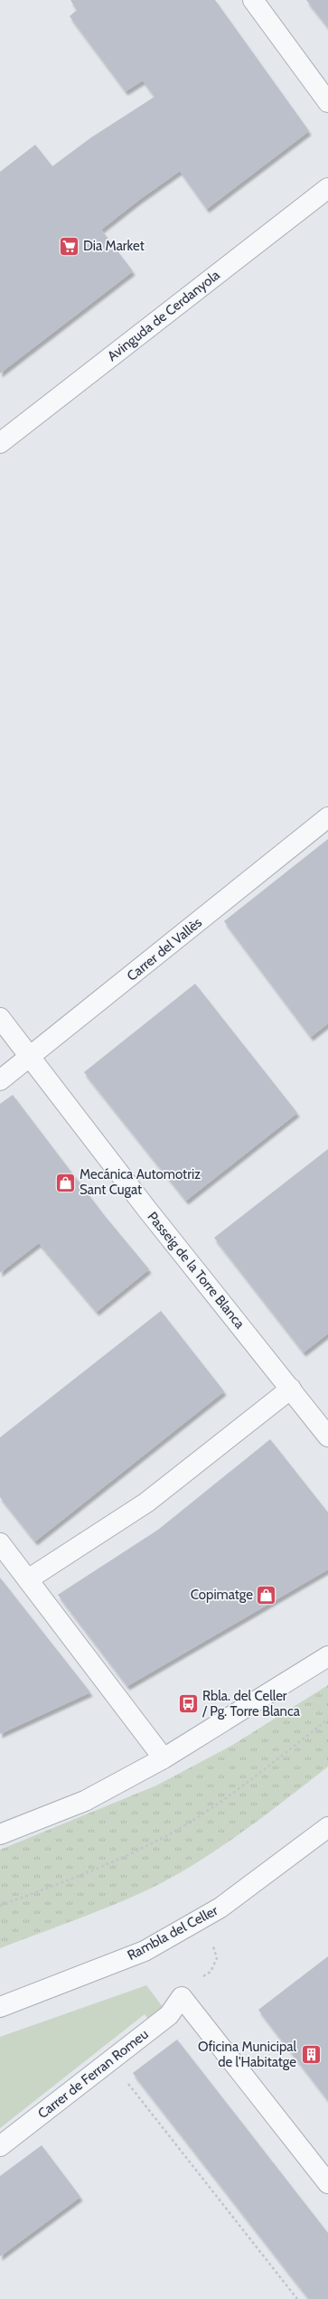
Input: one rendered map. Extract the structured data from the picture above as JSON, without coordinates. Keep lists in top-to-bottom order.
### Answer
{
  "streets": {
    "street": [
      "Avinguda de Cerdanyola",
      "Carrer del Vallès",
      "Passeig de la Torre Blanca",
      "Rambla del Celler",
      "Carrer de Ferran Romeu"
    ]
  },
  "crossings": [
    ["Carrer del Vallès", "Passeig de la Torre Blanca"]
  ],
  "places": {
    "supermarket": ["Dia Market"],
    "shop": ["Mecánica Automotriz Sant Cugat", "Copimatge"],
    "bus stop": ["Rbla. del Celler / Pg. Torre Blanca"],
    "building": ["Oficina Municipal de l'Habitatge"]
  }
}
